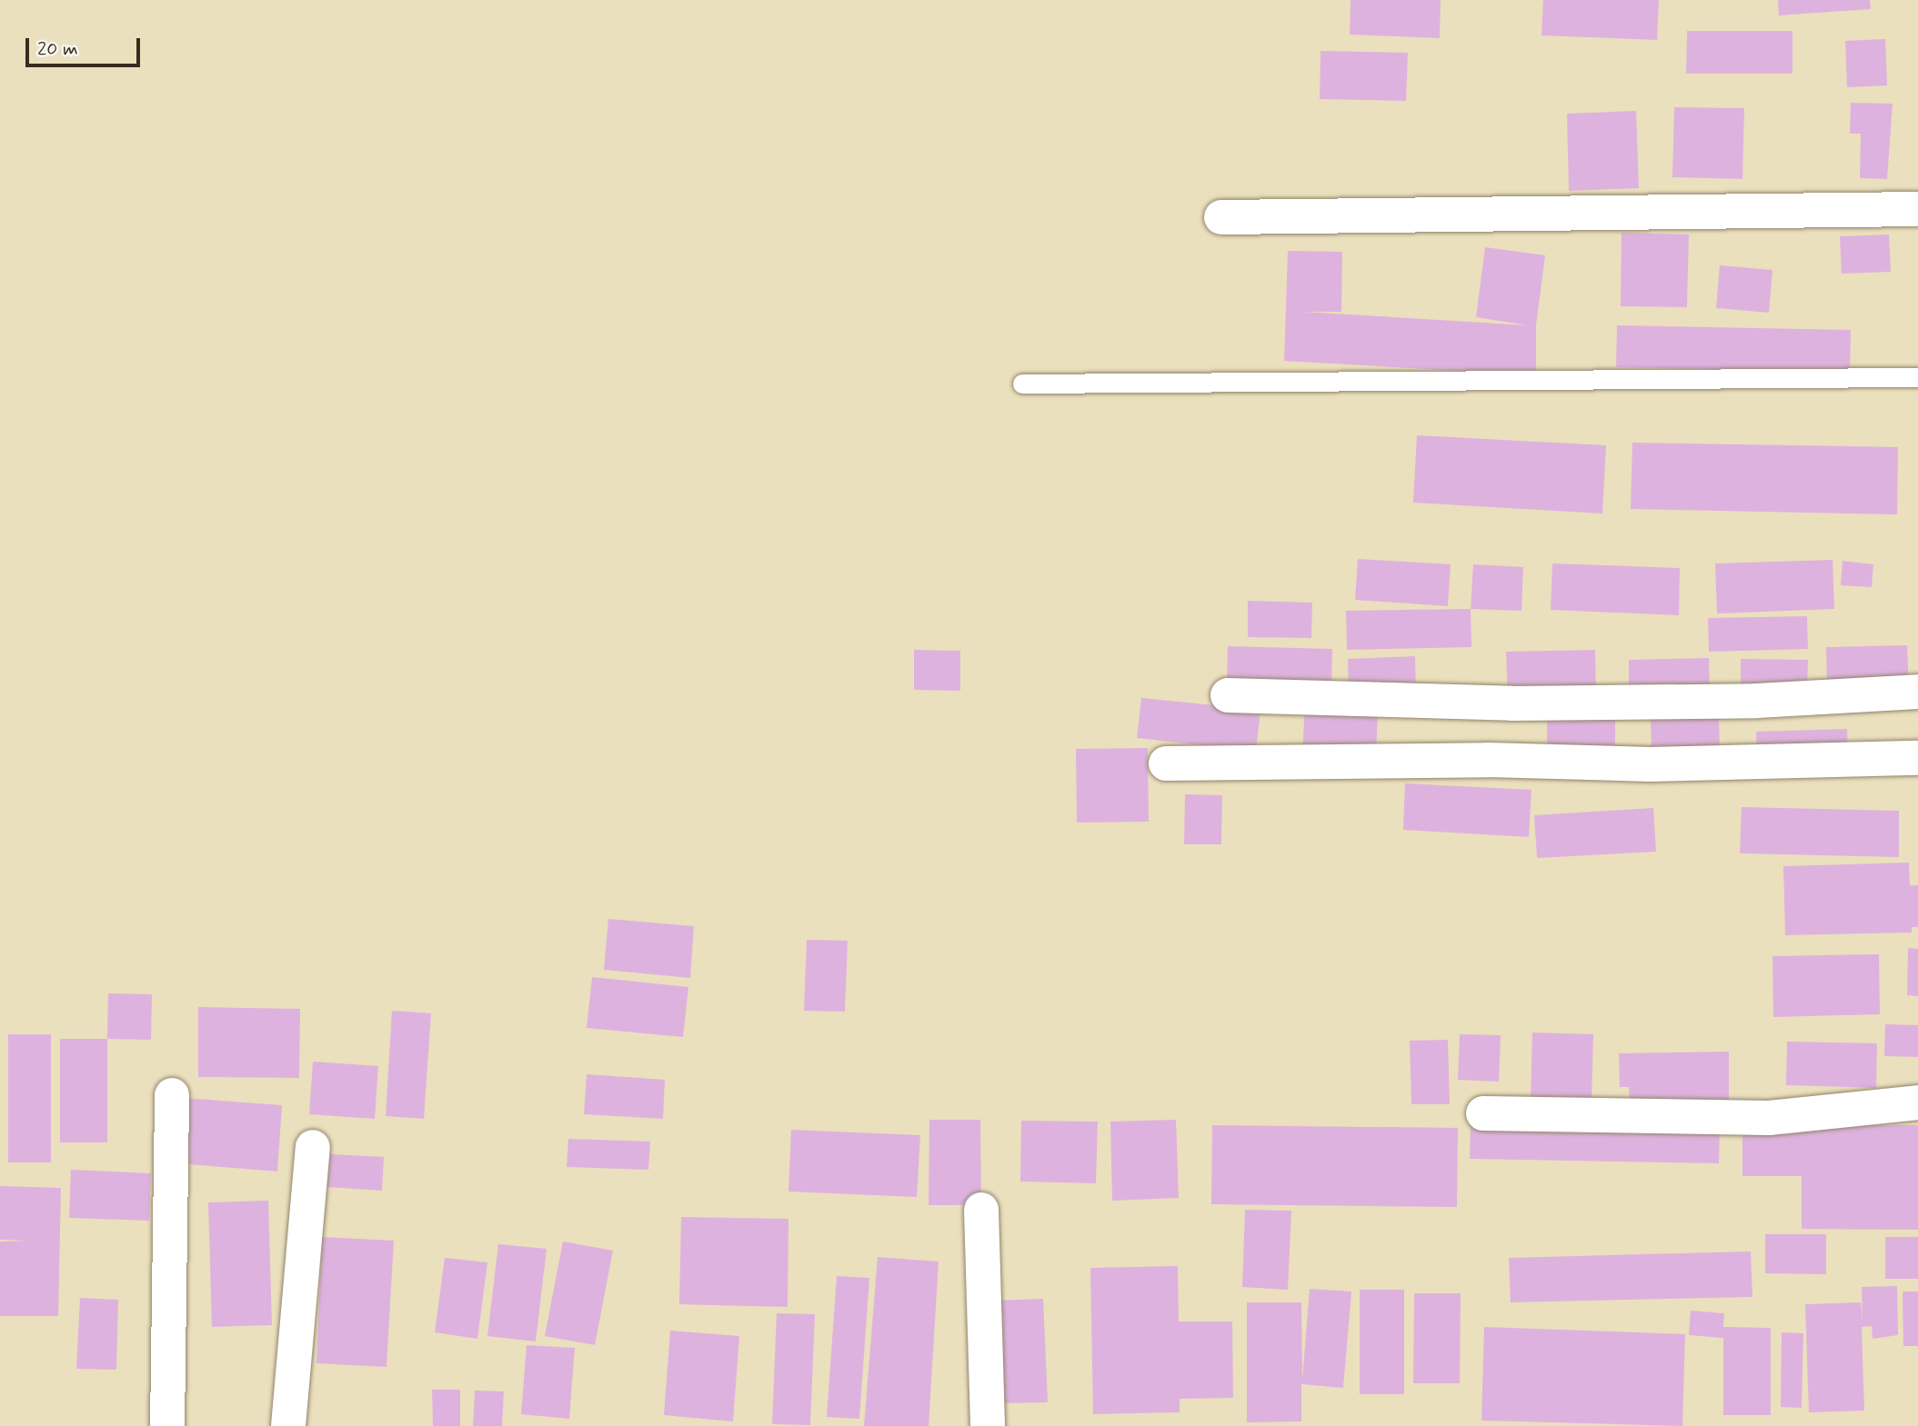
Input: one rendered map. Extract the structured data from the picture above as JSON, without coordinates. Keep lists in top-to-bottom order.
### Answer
{
  "scale_bar": "20 m"
}
